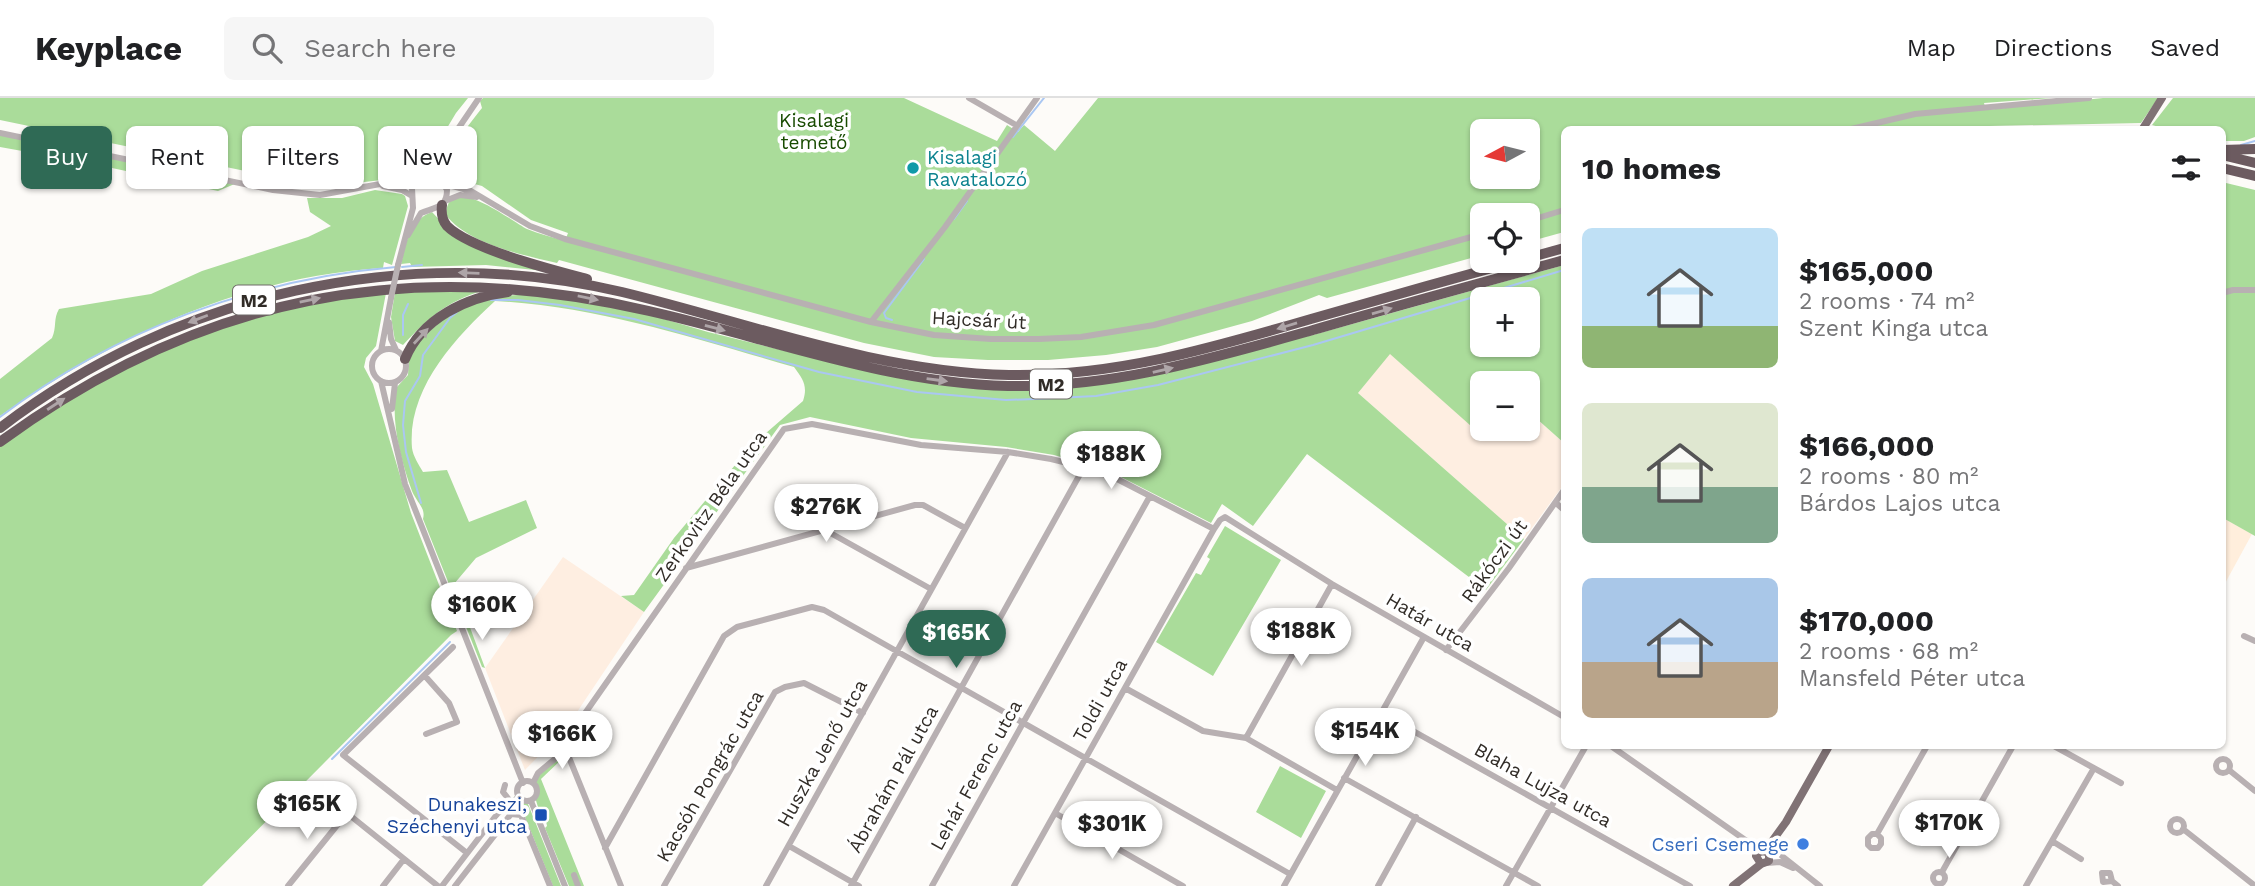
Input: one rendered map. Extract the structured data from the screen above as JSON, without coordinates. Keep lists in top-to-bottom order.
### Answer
{
  "streets": {
    "highway": ["M2"],
    "street": [
      "Hajcsár út",
      "Zerkovitz Béla utca",
      "Rákóczi út",
      "Határ utca",
      "Toldi utca",
      "Huszka Jenő utca",
      "Lehár Ferenc utca",
      "Kacsóh Pongrác utca",
      "Ábrahám Pál utca",
      "Blaha Lujza utca"
    ]
  },
  "crossings": [
    ["Zerkovitz Béla utca", "Határ utca"],
    ["Zerkovitz Béla utca", "Toldi utca"],
    ["Zerkovitz Béla utca", "Huszka Jenő utca"],
    ["Zerkovitz Béla utca", "Lehár Ferenc utca"],
    ["Zerkovitz Béla utca", "Ábrahám Pál utca"],
    ["Rákóczi út", "Határ utca"],
    ["Határ utca", "Toldi utca"],
    ["Huszka Jenő utca", "Kacsóh Pongrác utca"]
  ],
  "parks": ["Kisalagi temető"],
  "places": {
    "other": ["Kisalagi Ravatalozó", "Cseri Csemege"],
    "transit": ["Dunakeszi, Széchenyi utca"]
  },
  "north": "left",
  "page": {
    "header": "Keyplace",
    "search": "Search here",
    "nav": ["Map", "Directions", "Saved"],
    "map_buttons": ["+", "−"],
    "chip": [
      "Buy",
      "Rent",
      "Filters",
      "New"
    ],
    "heading": "10 homes",
    "list": [
      {
        "name": "$165,000",
        "note": "2 rooms · 74 m² · Szent Kinga utca"
      },
      {
        "name": "$166,000",
        "note": "2 rooms · 80 m² · Bárdos Lajos utca"
      },
      {
        "name": "$170,000",
        "note": "2 rooms · 68 m² · Mansfeld Péter utca"
      }
    ],
    "price": [
      "$188K",
      "$276K",
      "$160K",
      "$188K",
      "$165K",
      "$154K",
      "$166K",
      "$165K",
      "$170K",
      "$301K"
    ]
  }
}
